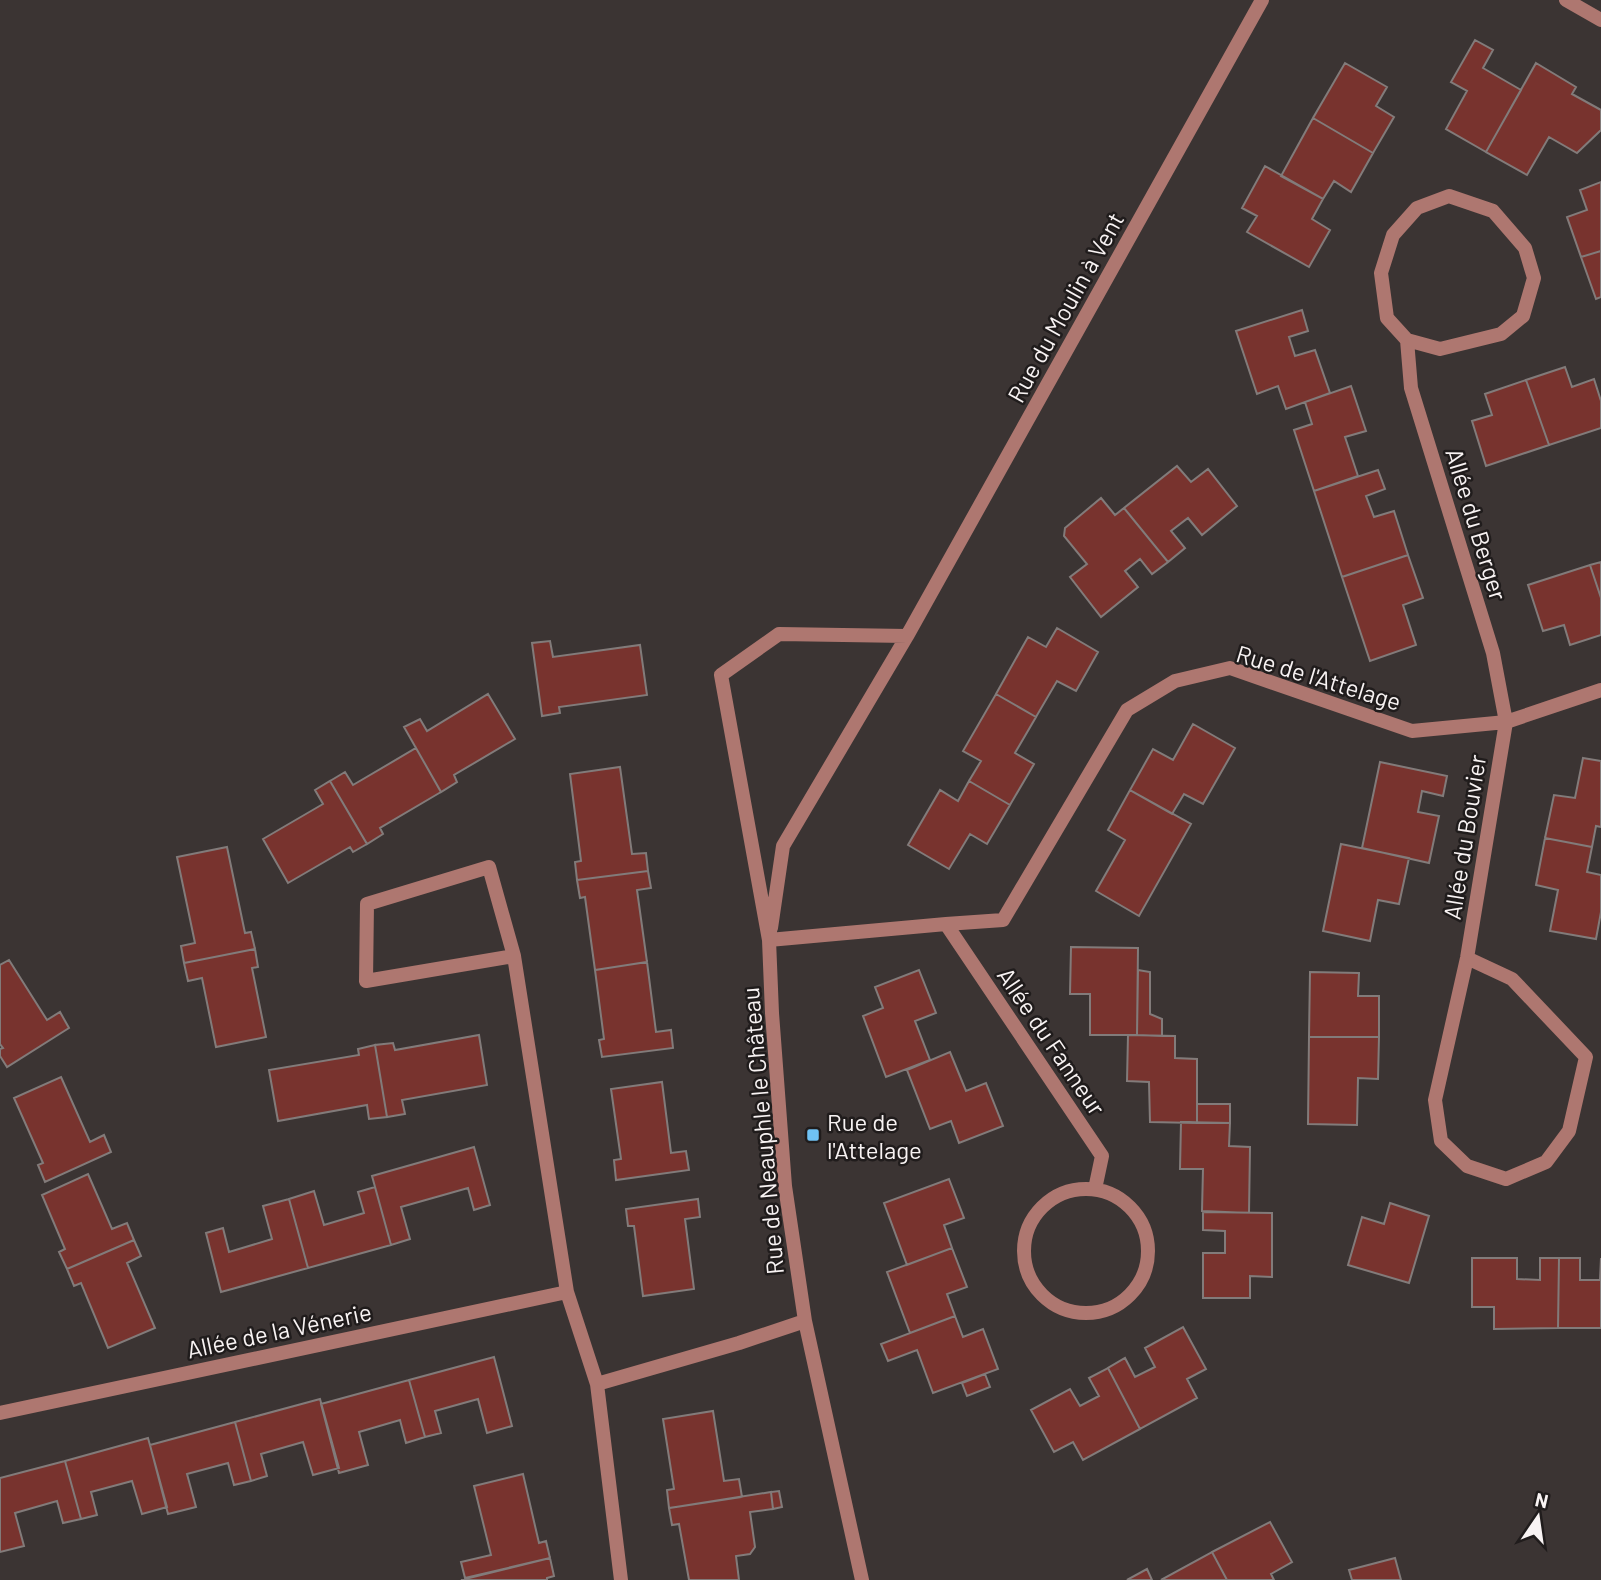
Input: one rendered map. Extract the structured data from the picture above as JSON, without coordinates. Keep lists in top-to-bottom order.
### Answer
{
  "streets": {
    "street": [
      "Rue du Moulin à Vent",
      "Allée du Berger",
      "Rue de l'Attelage",
      "Allée du Bouvier",
      "Allée du Fanneur",
      "Rue de Neauphle le Château",
      "Allée de la Vénerie"
    ]
  },
  "crossings": [
    ["Rue du Moulin à Vent", "Rue de l'Attelage"],
    ["Rue du Moulin à Vent", "Rue de Neauphle le Château"],
    ["Allée du Berger", "Rue de l'Attelage"],
    ["Allée du Berger", "Allée du Bouvier"],
    ["Rue de l'Attelage", "Allée du Bouvier"],
    ["Rue de l'Attelage", "Allée du Fanneur"],
    ["Rue de l'Attelage", "Rue de Neauphle le Château"]
  ],
  "places": {
    "transit": ["Rue de l'Attelage"]
  },
  "north": "top"
}
